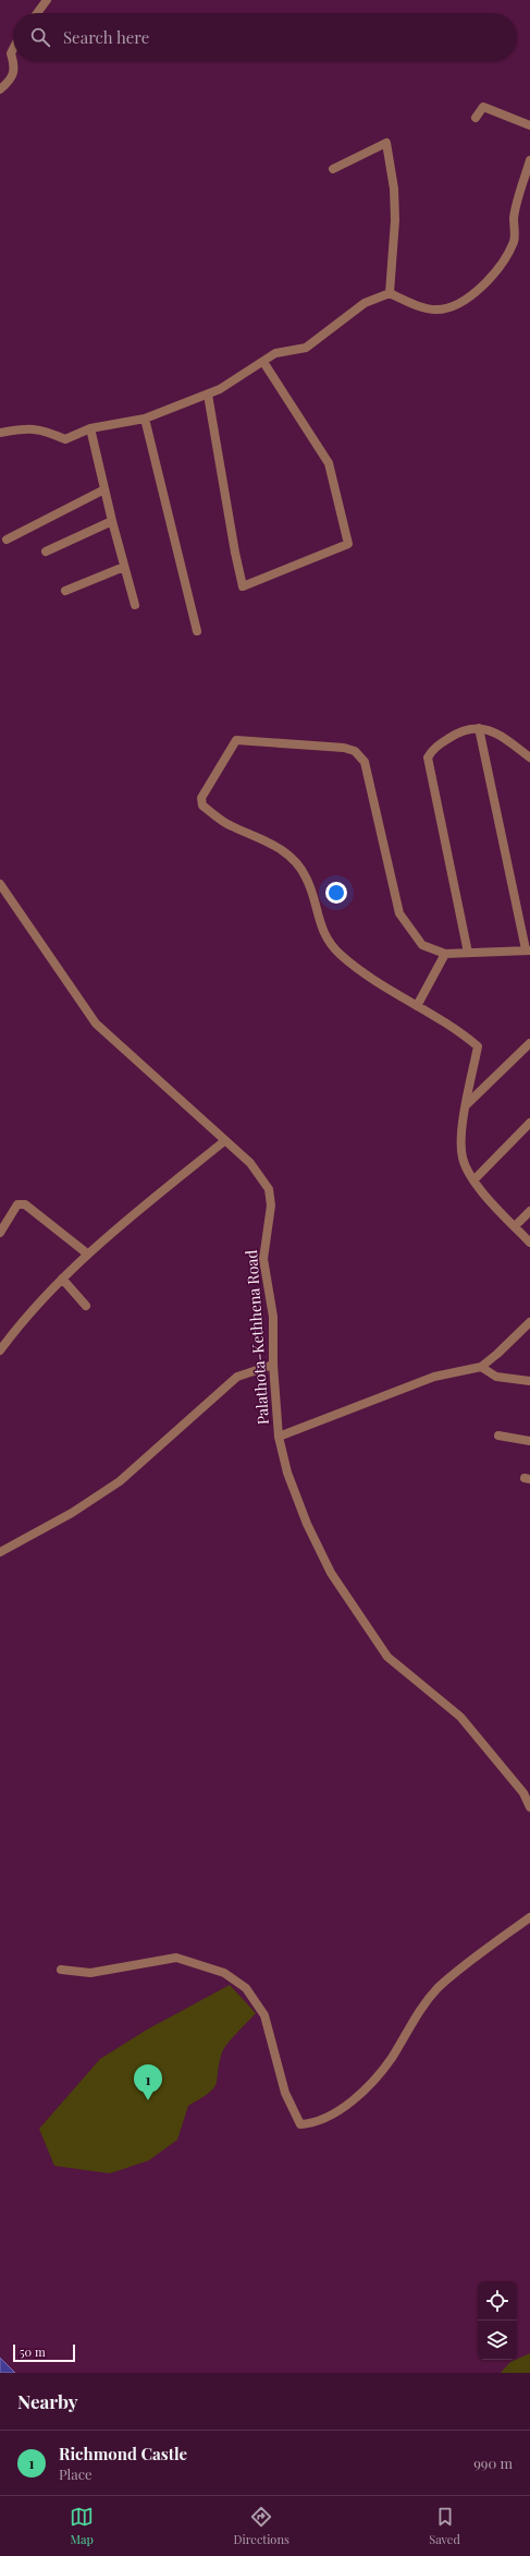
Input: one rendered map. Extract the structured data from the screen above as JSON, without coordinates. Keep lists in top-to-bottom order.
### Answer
{
  "streets": {
    "street": ["Palathota-Kethhena Road"]
  },
  "scale_bar": "50 m",
  "page": {
    "search": "Search here",
    "pins": "1",
    "scale": "50 m",
    "heading": "Nearby",
    "list": [
      {
        "mark": "1",
        "name": "Richmond Castle",
        "note": "Place",
        "value": "990 m"
      }
    ],
    "nav": ["Map", "Directions", "Saved"]
  }
}
